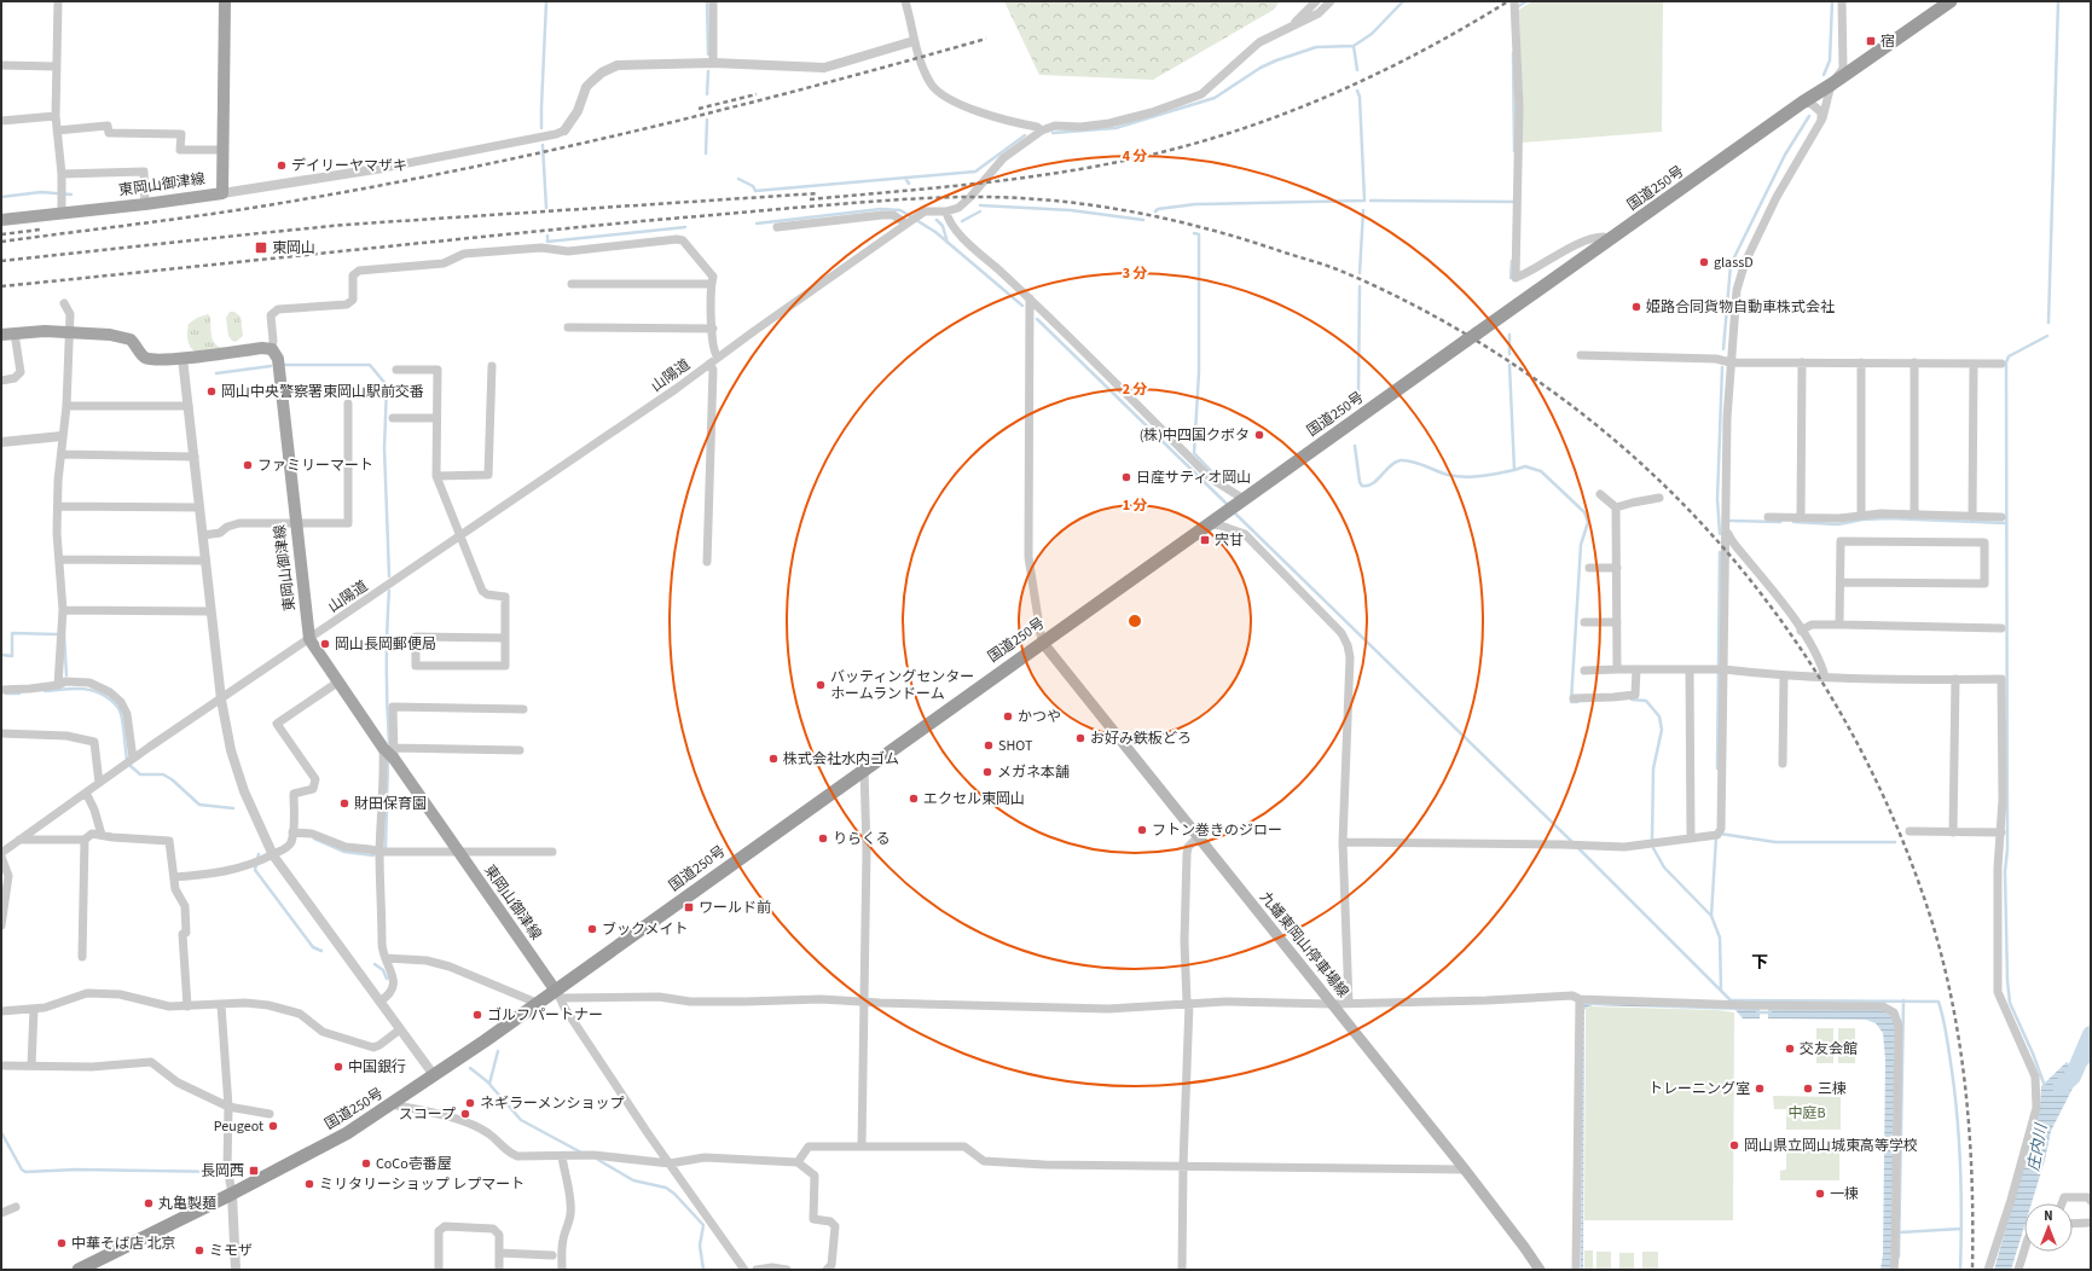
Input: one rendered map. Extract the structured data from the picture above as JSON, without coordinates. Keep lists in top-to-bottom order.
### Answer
{
  "streets": {
    "highway": ["国道250号"],
    "main road": ["東岡山御津線", "九蟠東岡山停車場線"],
    "street": ["山陽道"]
  },
  "crossings": [
    ["東岡山御津線", "国道250号"],
    ["東岡山御津線", "山陽道"],
    ["国道250号", "九蟠東岡山停車場線"]
  ],
  "districts": ["下"],
  "water": ["庄内川"],
  "parks": ["中庭B"],
  "places": {
    "transit": [
      "宿",
      "東岡山",
      "宍甘",
      "ワールド前",
      "長岡西"
    ],
    "other": [
      "デイリーヤマザキ",
      "glassD",
      "姫路合同貨物自動車株式会社",
      "岡山中央警察署東岡山駅前交番",
      "(株)中四国クボタ",
      "ファミリーマート",
      "日産サティオ岡山",
      "岡山長岡郵便局",
      "バッティングセンター ホームランドーム",
      "かつや",
      "お好み鉄板どろ",
      "SHOT",
      "株式会社水内ゴム",
      "メガネ本舗",
      "エクセル東岡山",
      "財田保育園",
      "フトン巻きのジロー",
      "りらくる",
      "ブックメイト",
      "ゴルフパートナー",
      "交友会館",
      "中国銀行",
      "トレーニング室",
      "三棟",
      "ネギラーメンショップ",
      "スコープ",
      "Peugeot",
      "岡山県立岡山城東高等学校",
      "CoCo壱番屋",
      "ミリタリーショップ レプマート",
      "一棟",
      "丸亀製麺",
      "中華そば店 北京",
      "ミモザ"
    ]
  },
  "north": "top",
  "rings": [
    "4 分",
    "3 分",
    "2 分",
    "1 分"
  ]
}
